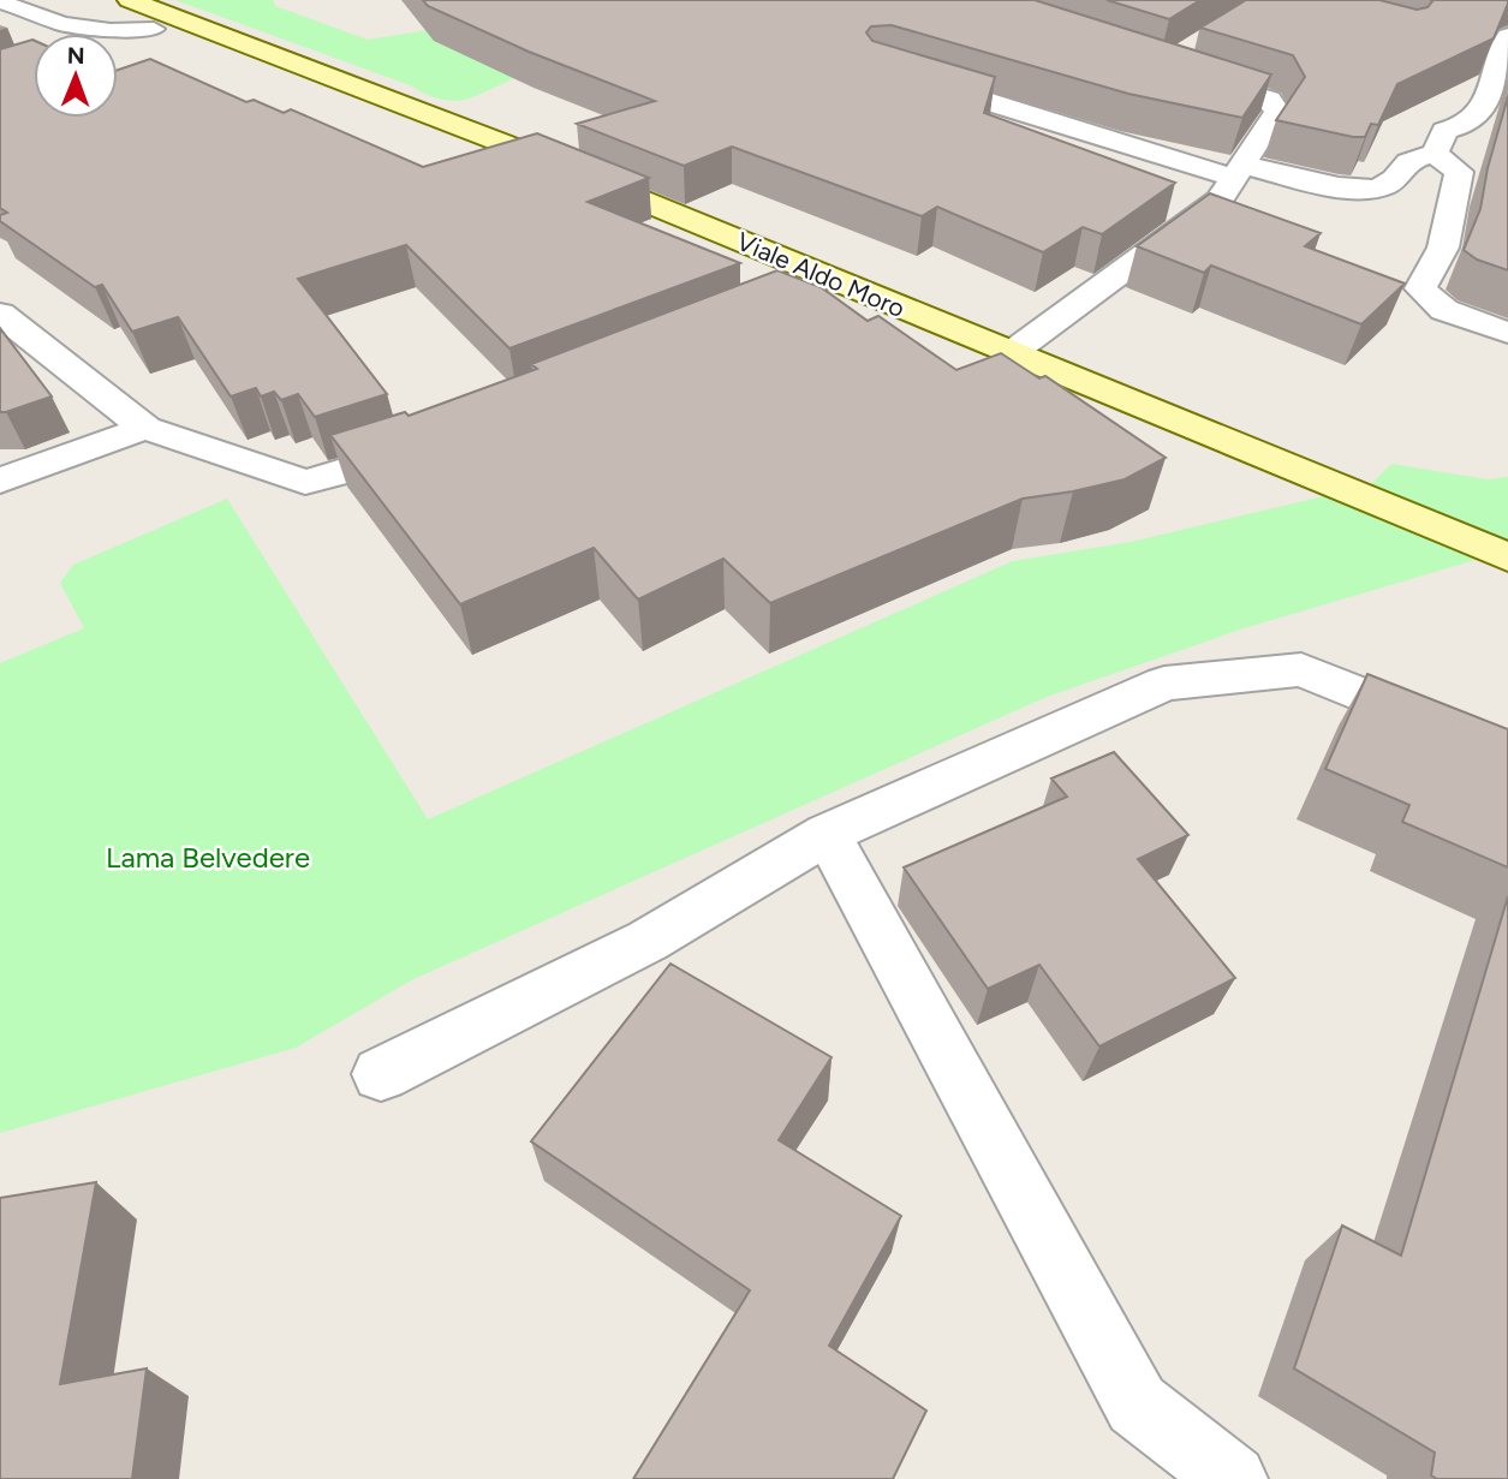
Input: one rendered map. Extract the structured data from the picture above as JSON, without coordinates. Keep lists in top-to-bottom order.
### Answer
{
  "streets": {
    "main road": ["Viale Aldo Moro"]
  },
  "parks": ["Lama Belvedere"],
  "north": "top"
}
